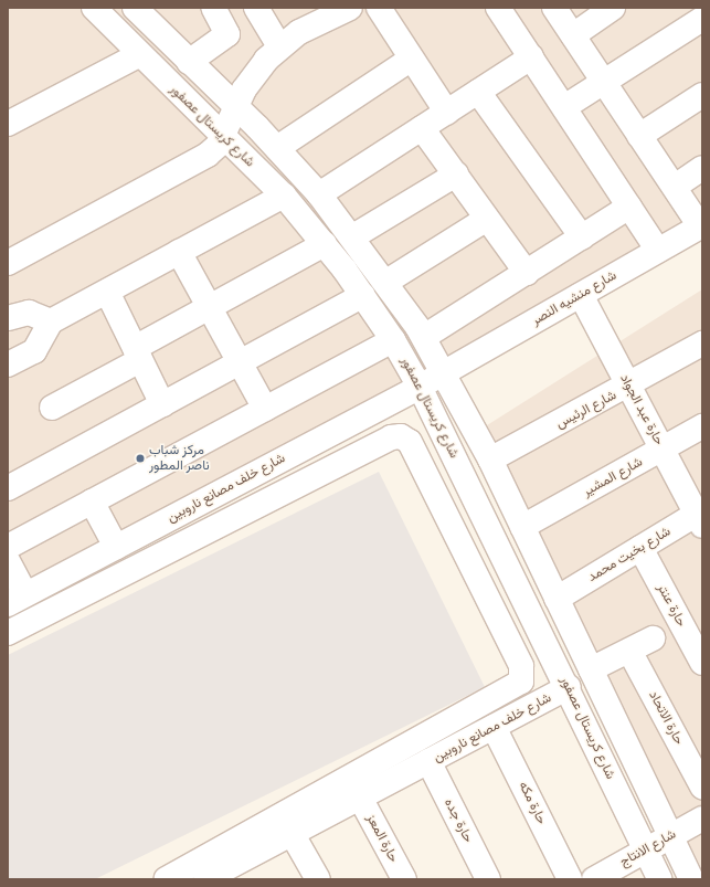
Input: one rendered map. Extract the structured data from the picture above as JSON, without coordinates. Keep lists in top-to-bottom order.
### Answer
{
  "streets": {
    "street": [
      "شارع كريستال عصفور",
      "شارع منشيه النصر",
      "شارع الرئيس",
      "حارة عبد الجواد",
      "شارع المشير",
      "شارع خلف مصانع ناروبين",
      "شارع بخيت محمد",
      "حارة عنتر",
      "حارة الاتحاد",
      "حارة مكه",
      "حارة جده",
      "حارة المعز",
      "شارع الانتاج"
    ]
  },
  "crossings": [
    ["شارع كريستال عصفور", "شارع منشيه النصر"],
    ["شارع كريستال عصفور", "شارع الرئيس"],
    ["شارع كريستال عصفور", "شارع المشير"],
    ["شارع كريستال عصفور", "شارع خلف مصانع ناروبين"],
    ["شارع كريستال عصفور", "شارع بخيت محمد"],
    ["شارع كريستال عصفور", "شارع الانتاج"],
    ["شارع منشيه النصر", "حارة عبد الجواد"],
    ["شارع منشيه النصر", "شارع خلف مصانع ناروبين"],
    ["شارع الرئيس", "حارة عبد الجواد"],
    ["حارة عبد الجواد", "شارع المشير"],
    ["حارة عبد الجواد", "شارع بخيت محمد"],
    ["شارع خلف مصانع ناروبين", "حارة مكه"],
    ["شارع خلف مصانع ناروبين", "حارة جده"],
    ["شارع خلف مصانع ناروبين", "حارة المعز"],
    ["شارع بخيت محمد", "حارة عنتر"]
  ],
  "places": ["مركز شباب ناصر المطور"]
}
